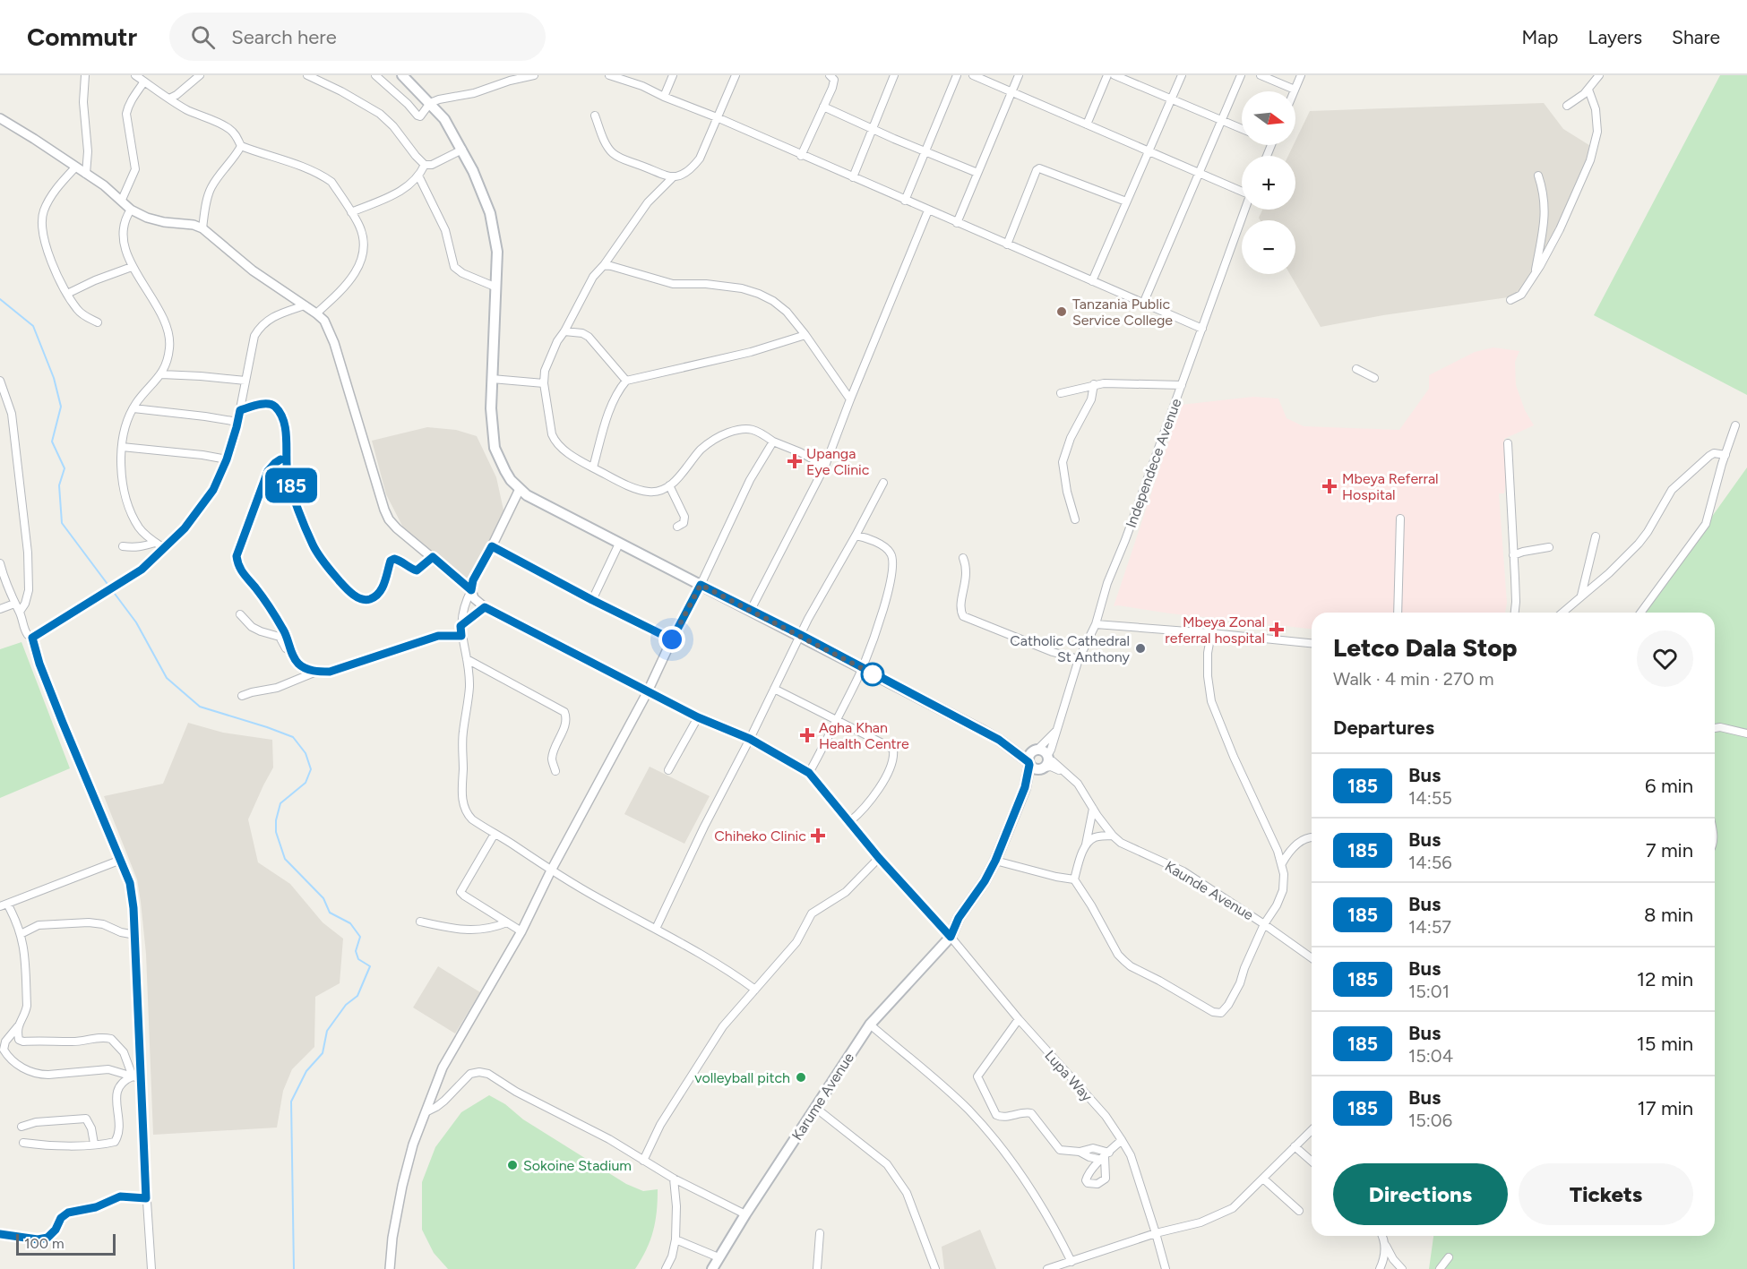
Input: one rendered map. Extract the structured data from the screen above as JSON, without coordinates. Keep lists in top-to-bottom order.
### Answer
{
  "streets": {
    "main road": ["Karume Avenue"],
    "street": ["Independece Avenue", "Kaunde Avenue", "Lupa Way"]
  },
  "crossings": [
    ["Independece Avenue", "Kaunde Avenue"],
    ["Independece Avenue", "Karume Avenue"],
    ["Kaunde Avenue", "Karume Avenue"],
    ["Lupa Way", "Karume Avenue"]
  ],
  "places": {
    "other": [
      "Tanzania Public Service College",
      "Catholic Cathedral St Anthony",
      "volleyball pitch",
      "Sokoine Stadium"
    ],
    "health": [
      "Upanga Eye Clinic",
      "Mbeya Referral Hospital",
      "Mbeya Zonal referral hospital",
      "Agha Khan Health Centre",
      "Chiheko Clinic"
    ]
  },
  "lines": ["bus line 185"],
  "scale_bar": "100 m",
  "north": "right",
  "page": {
    "header": "Commutr",
    "search": "Search here",
    "nav": ["Map", "Layers", "Share"],
    "on_map": "185",
    "map_buttons": ["+", "−"],
    "heading": [
      ["Letco Dala Stop", "Walk · 4 min · 270 m"],
      "Departures"
    ],
    "list": [
      {
        "mark": "185",
        "name": "Bus",
        "note": "14:55",
        "value": "6 min"
      },
      {
        "mark": "185",
        "name": "Bus",
        "note": "14:56",
        "value": "7 min"
      },
      {
        "mark": "185",
        "name": "Bus",
        "note": "14:57",
        "value": "8 min"
      },
      {
        "mark": "185",
        "name": "Bus",
        "note": "15:01",
        "value": "12 min"
      },
      {
        "mark": "185",
        "name": "Bus",
        "note": "15:04",
        "value": "15 min"
      },
      {
        "mark": "185",
        "name": "Bus",
        "note": "15:06",
        "value": "17 min"
      }
    ],
    "buttons": ["Directions", "Tickets"],
    "scale": "100 m"
  }
}
